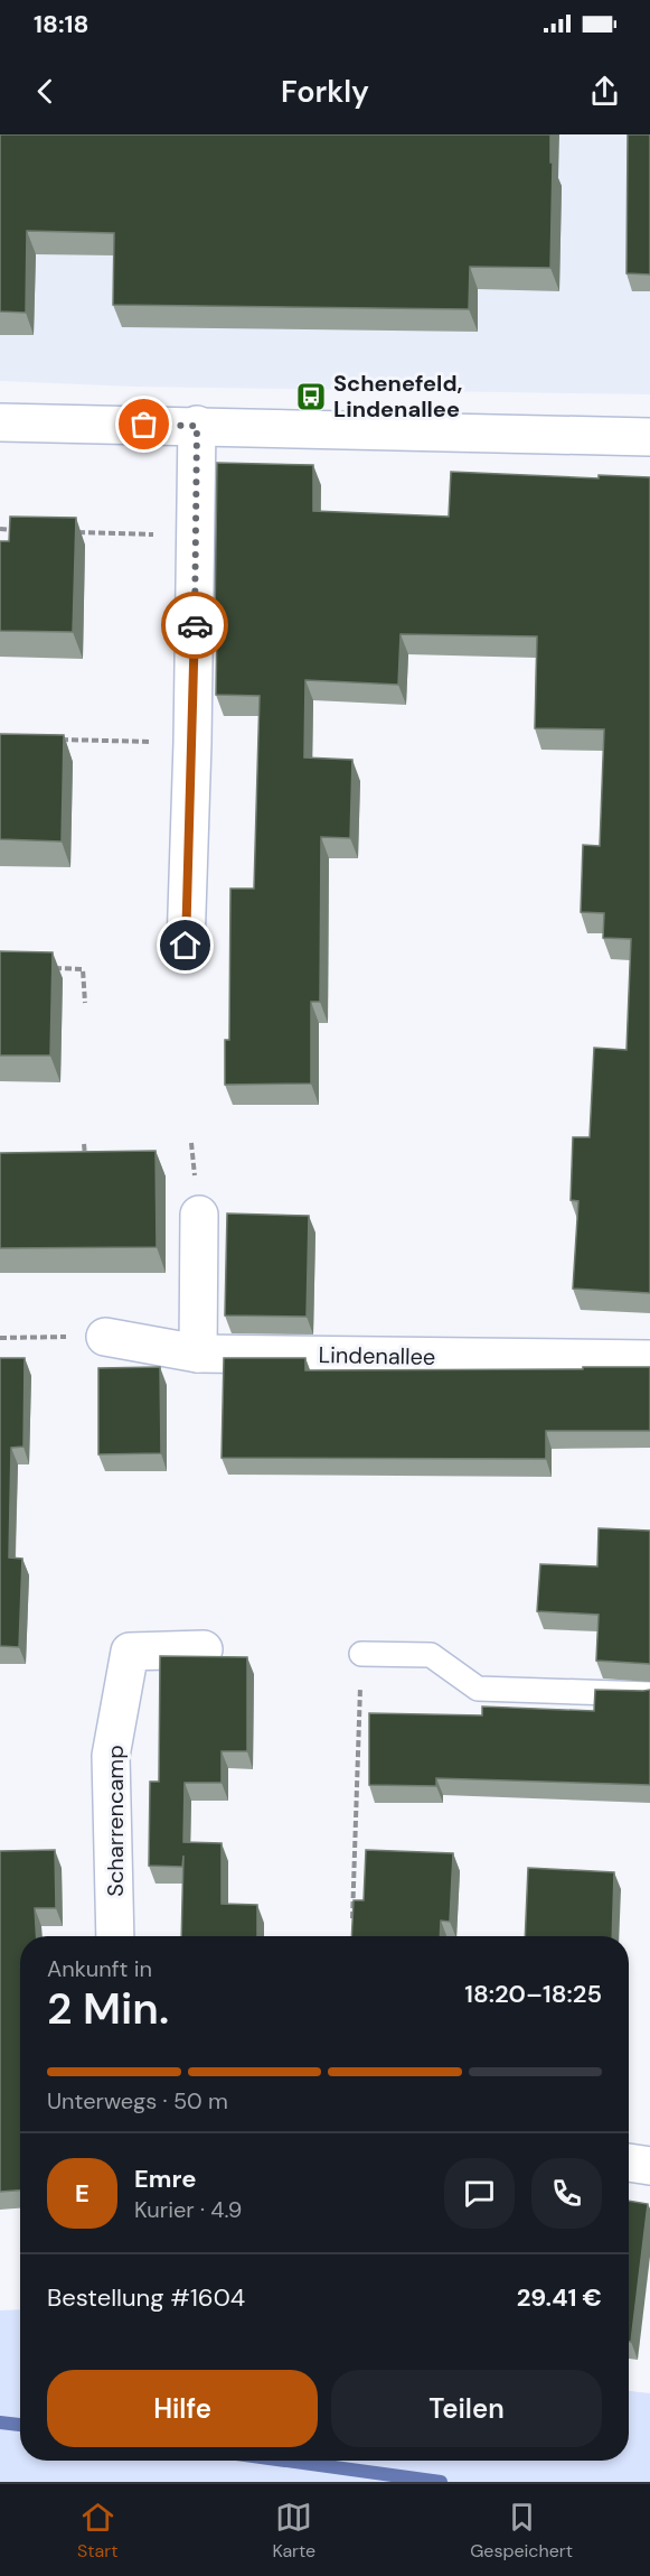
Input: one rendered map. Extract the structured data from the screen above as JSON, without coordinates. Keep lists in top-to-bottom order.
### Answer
{
  "streets": {
    "street": ["Lindenallee", "Scharrencamp"]
  },
  "places": {
    "bus stop": ["Schenefeld, Lindenallee"]
  },
  "page": {
    "status": "18:18",
    "header": "Forkly",
    "heading": ["2 Min.", "Ankunft in", "18:20–18:25"],
    "panel": [
      "Emre",
      "Kurier · 4.9",
      "Bestellung #1604",
      "29.41 €"
    ],
    "bar": "Unterwegs · 50 m",
    "round": "E",
    "buttons": ["Hilfe", "Teilen"],
    "tabs": ["Start", "Karte", "Gespeichert"]
  }
}
